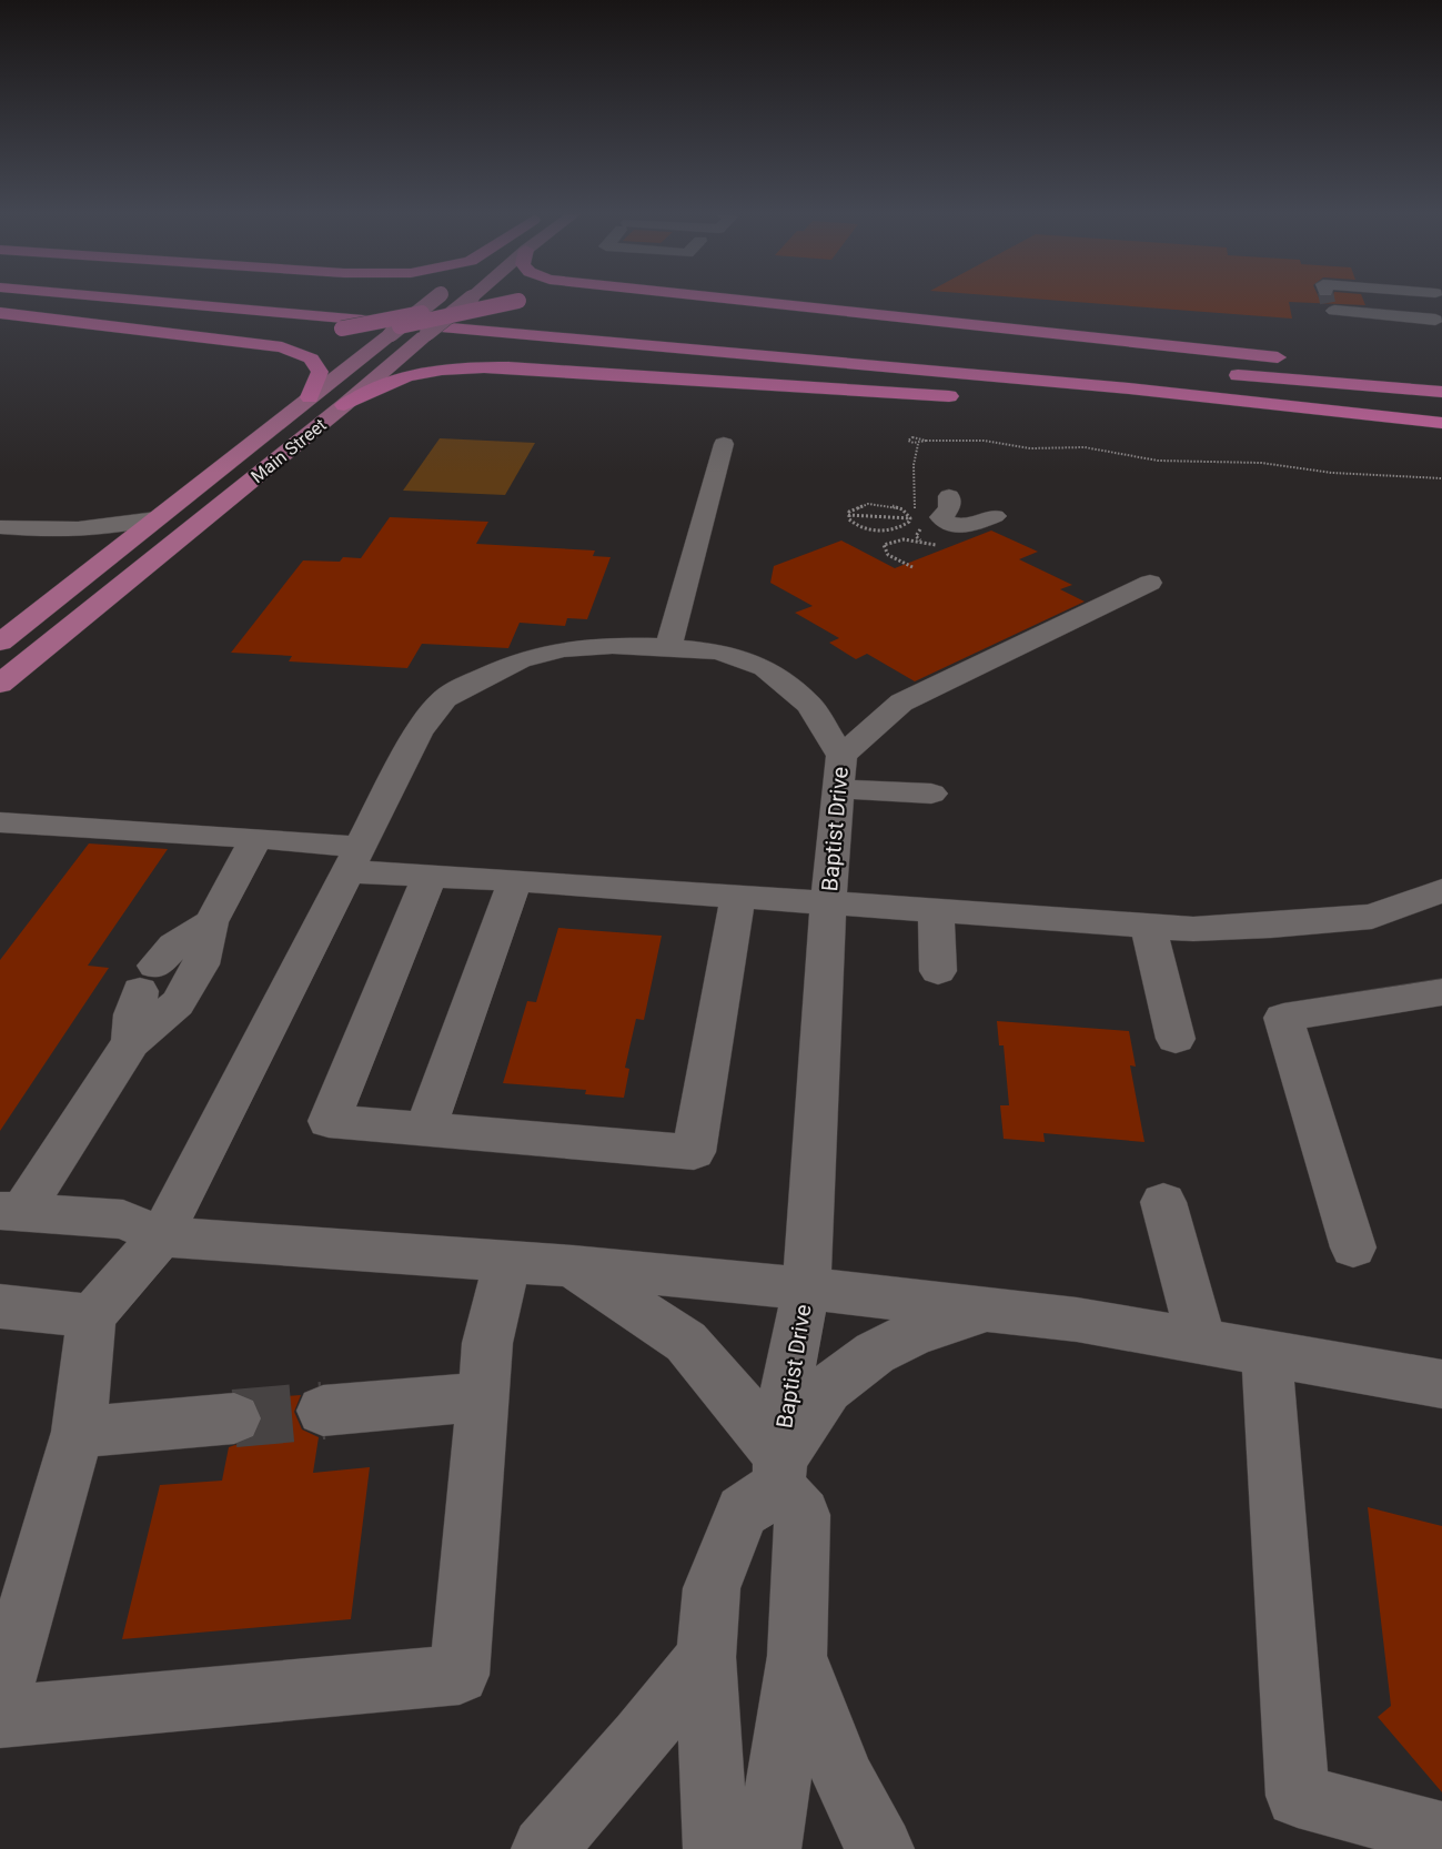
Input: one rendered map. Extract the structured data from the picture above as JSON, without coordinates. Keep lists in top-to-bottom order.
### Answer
{
  "streets": {
    "main road": ["Main Street"],
    "street": ["Baptist Drive"]
  }
}
